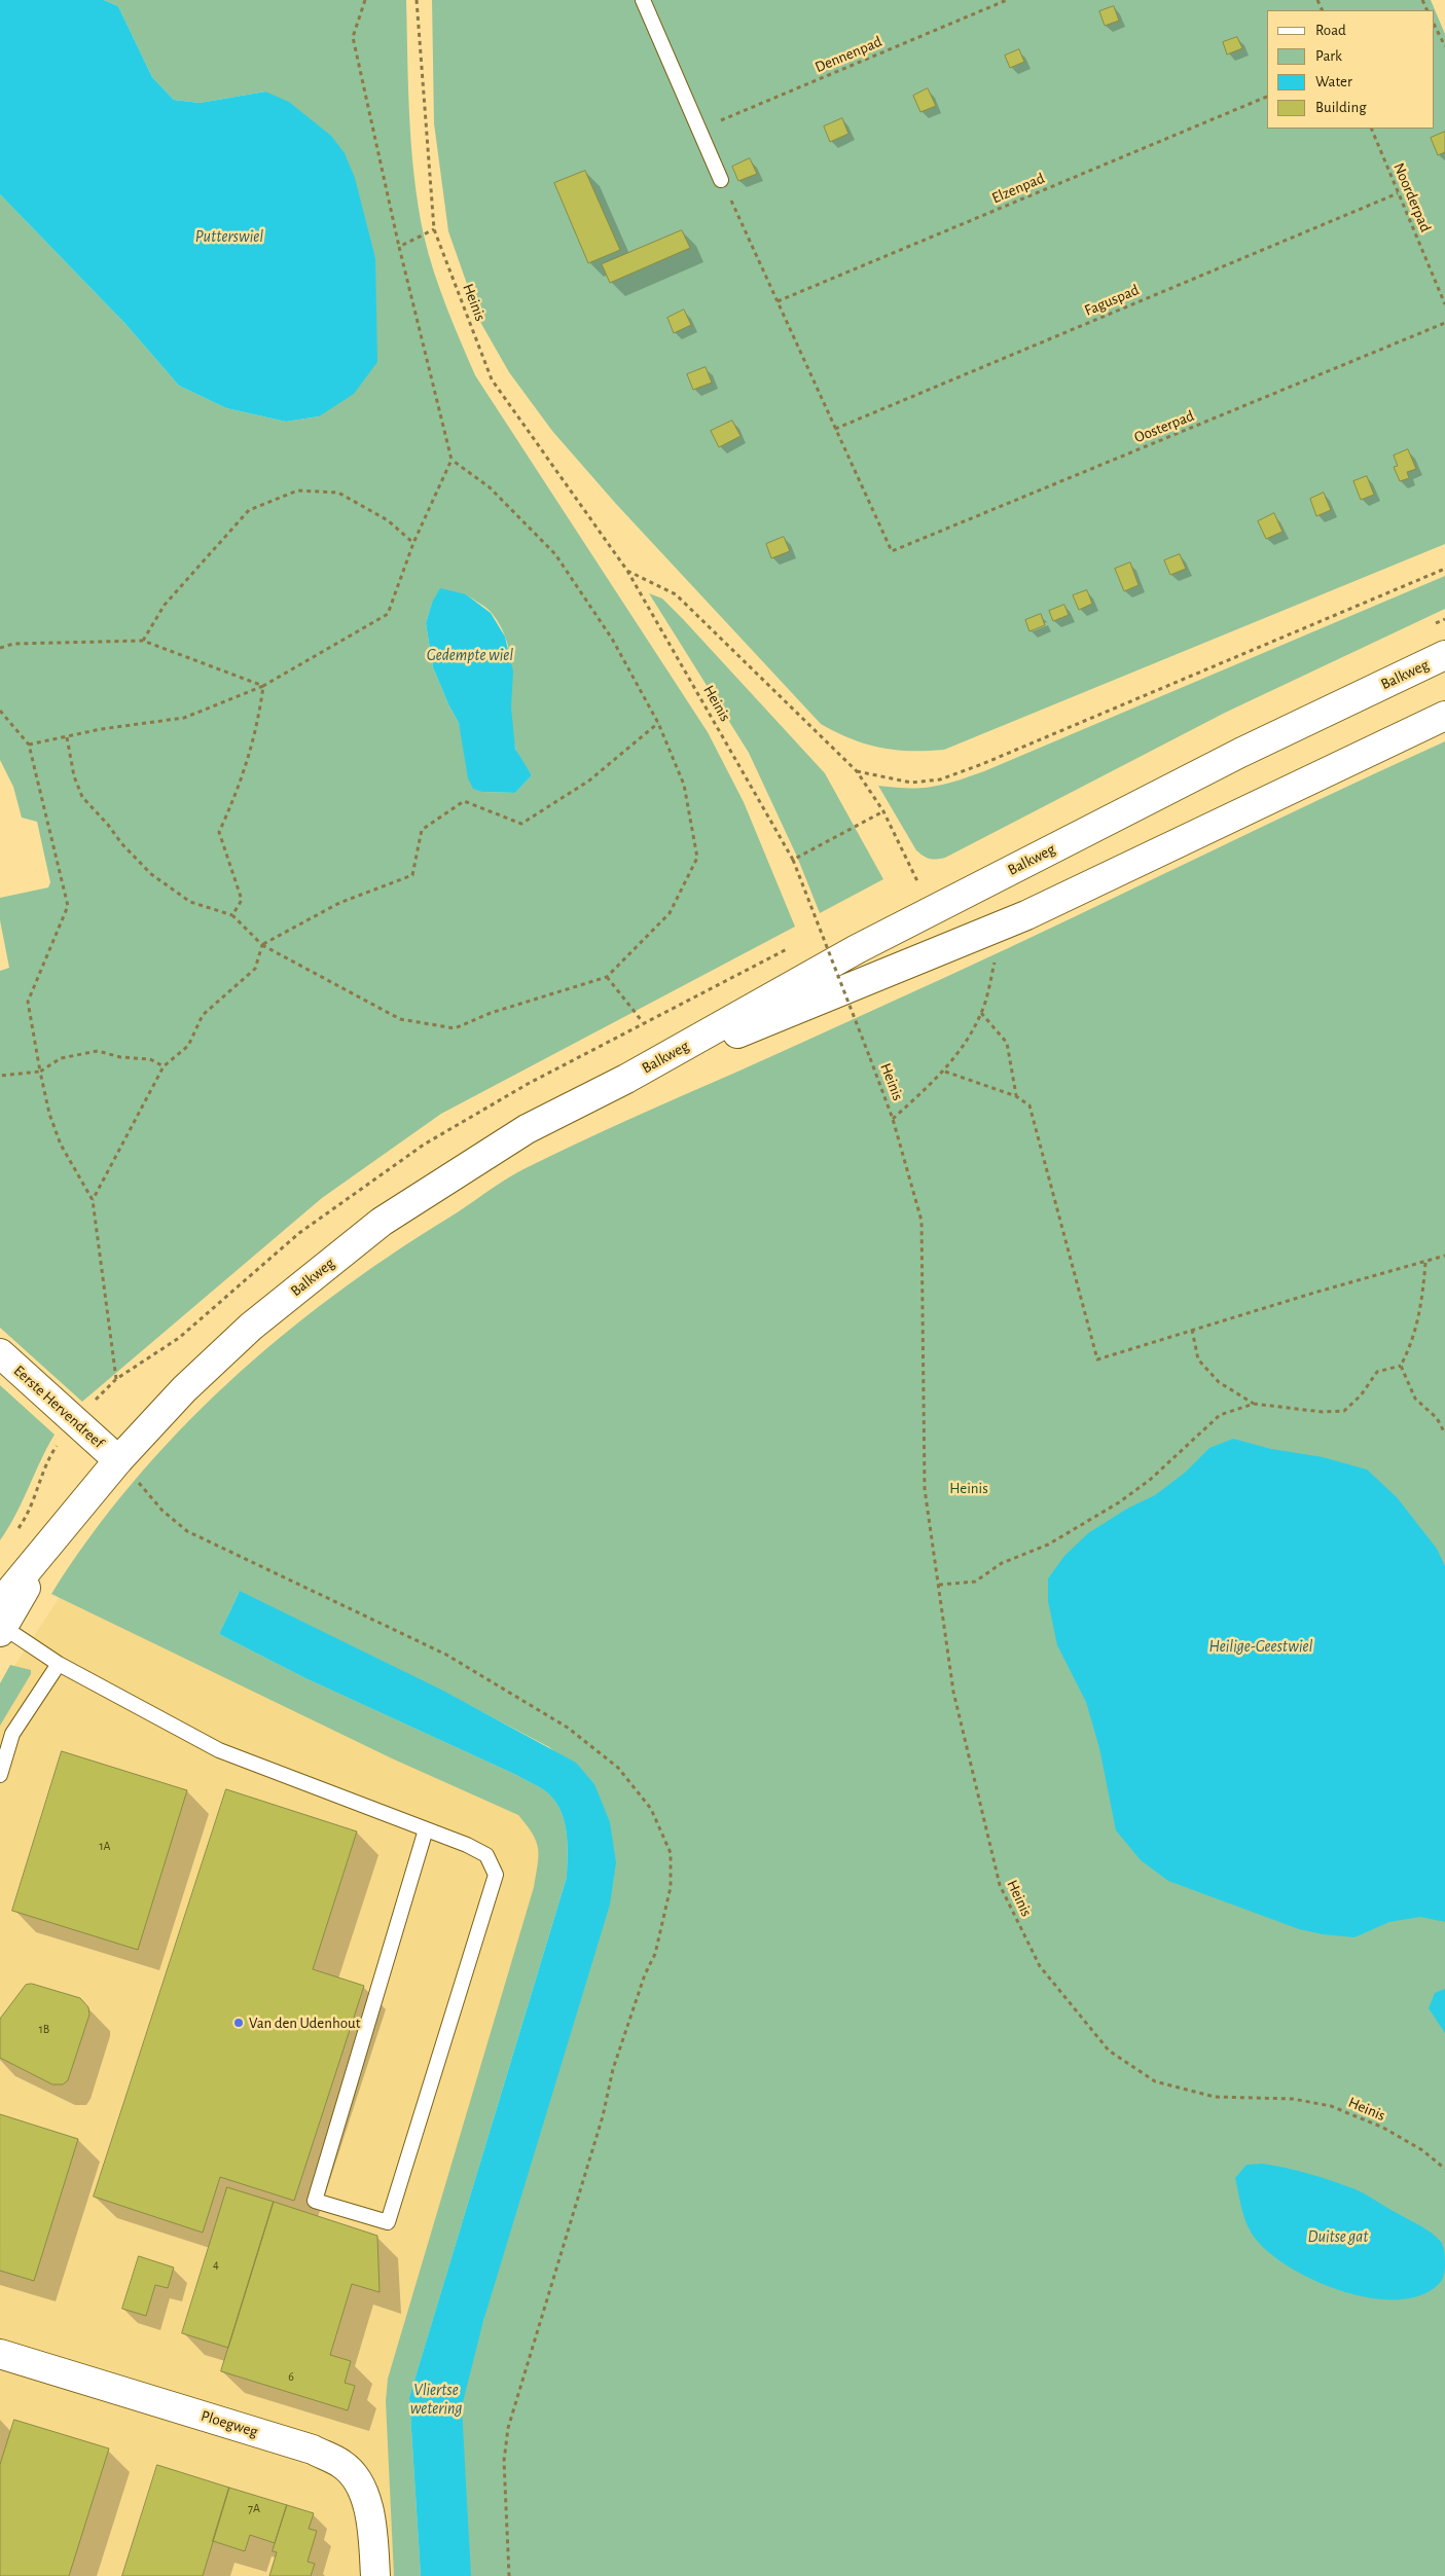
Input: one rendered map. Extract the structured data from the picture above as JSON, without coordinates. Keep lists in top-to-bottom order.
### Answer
{
  "streets": {
    "street": ["Balkweg", "Eerste Hervendreef", "Ploegweg"],
    "path": [
      "Dennenpad",
      "Elzenpad",
      "Noorderpad",
      "Faguspad",
      "Heinis",
      "Oosterpad"
    ]
  },
  "crossings": [
    ["Noorderpad", "Faguspad"],
    ["Faguspad", "Oosterpad"],
    ["Balkweg", "Eerste Hervendreef"]
  ],
  "water": [
    "Putterswiel",
    "Gedempte wiel",
    "Heilige-Geestwiel",
    "Duitse gat",
    "Vliertse wetering"
  ],
  "parks": ["Heinis"],
  "places": ["Van den Udenhout"],
  "house_numbers": [
    "1A",
    "1B",
    "4",
    "6",
    "7A"
  ],
  "legend": [
    "Road",
    "Park",
    "Water",
    "Building"
  ]
}
